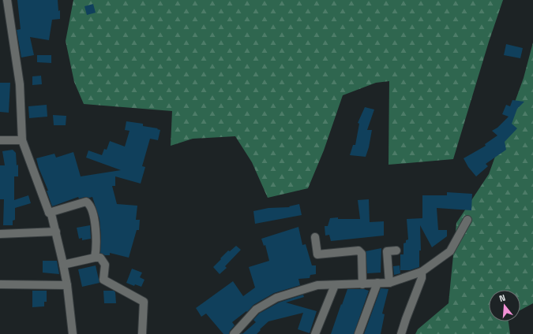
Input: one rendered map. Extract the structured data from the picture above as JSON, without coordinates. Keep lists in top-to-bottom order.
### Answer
{
  "north": "top"
}
